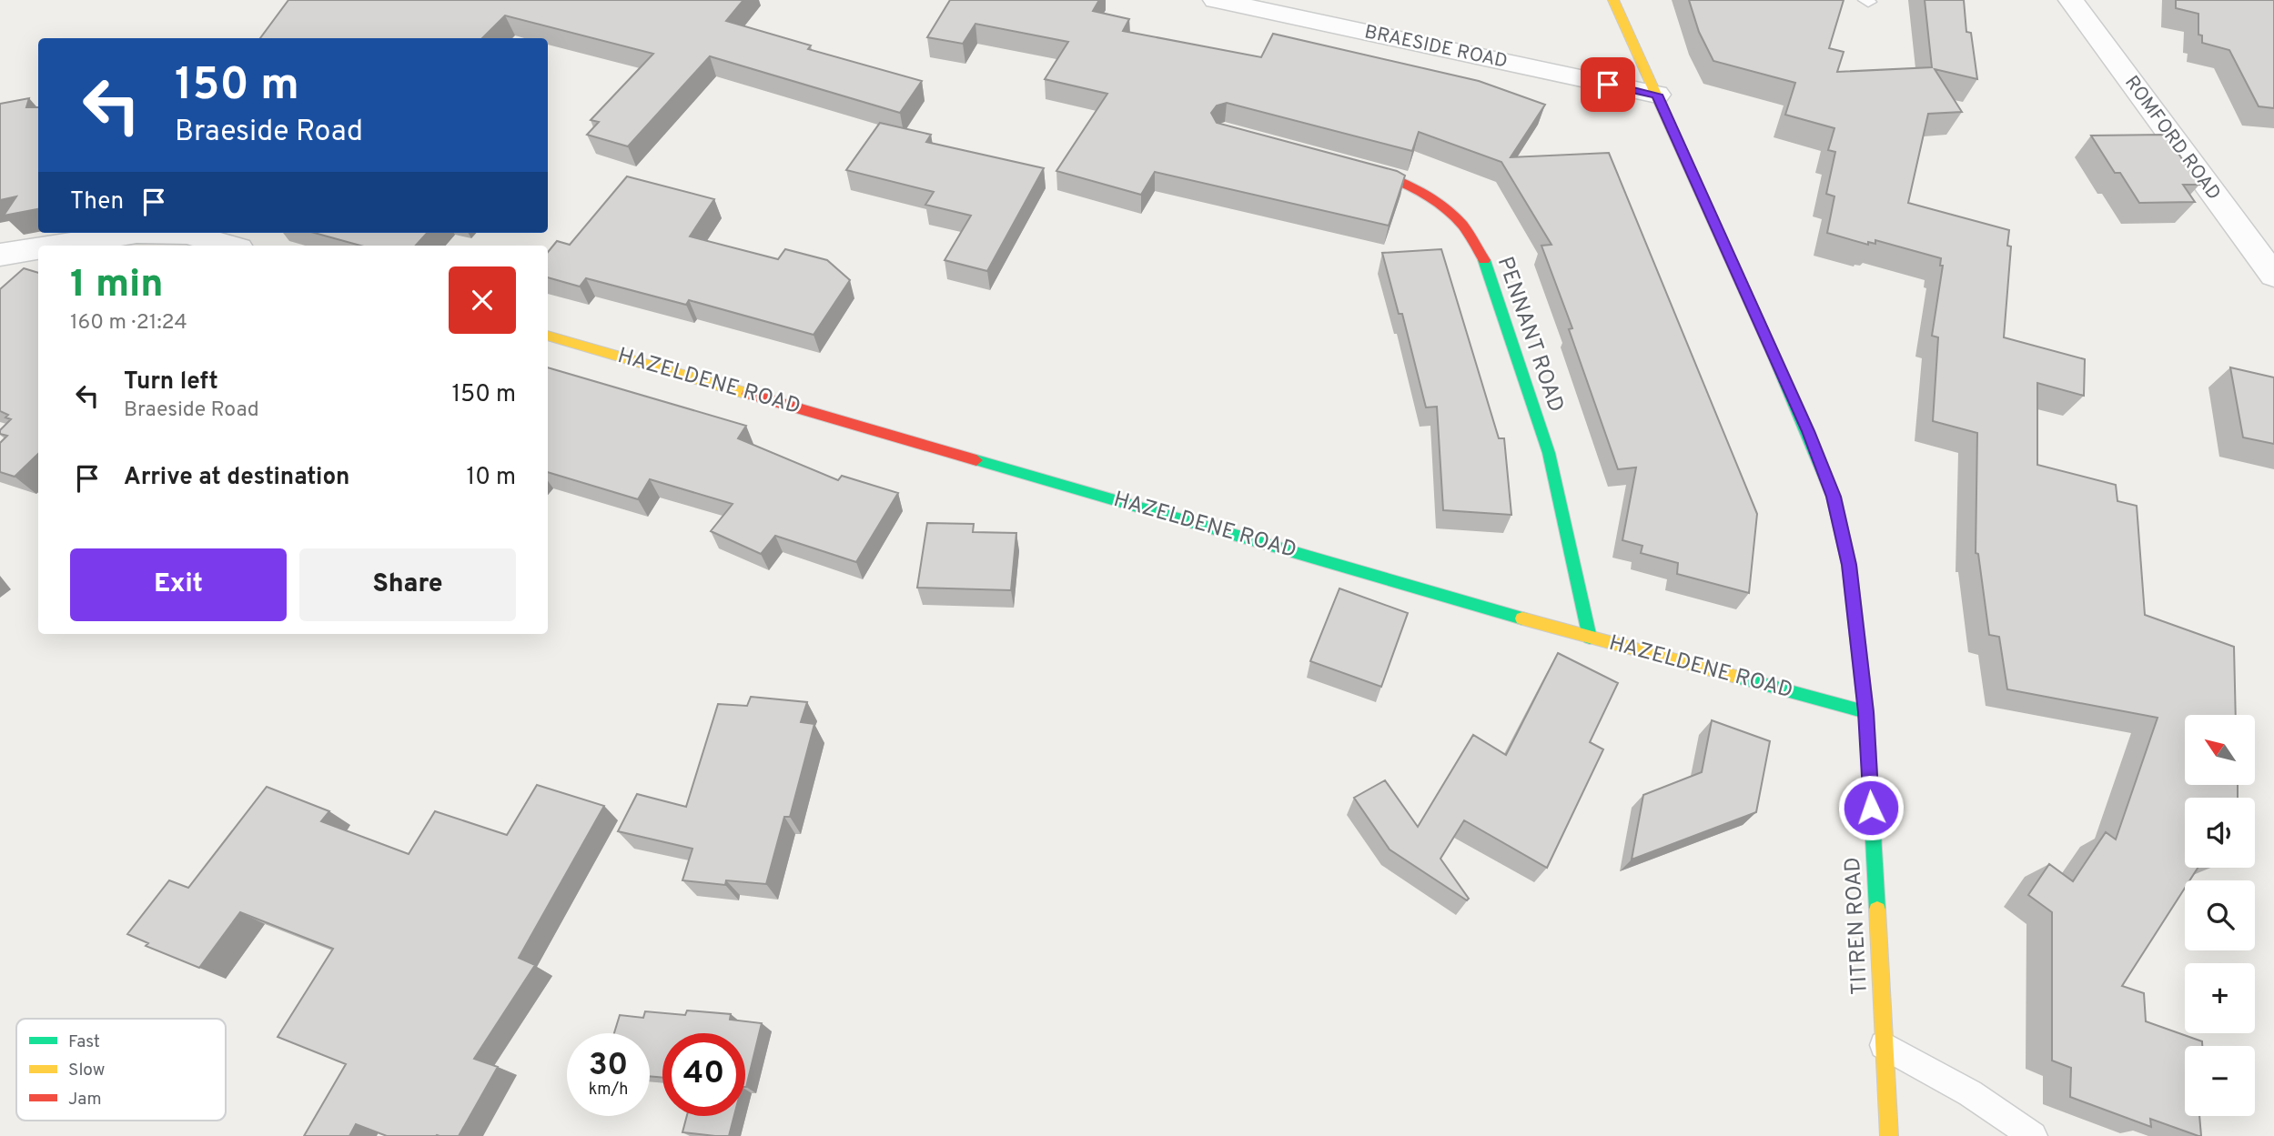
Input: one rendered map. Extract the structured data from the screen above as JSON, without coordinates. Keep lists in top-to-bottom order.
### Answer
{
  "streets": {
    "street": [
      "BRAESIDE ROAD",
      "ROMFORD ROAD",
      "PENNANT ROAD",
      "HAZELDENE ROAD",
      "TITREN ROAD"
    ]
  },
  "crossings": [
    ["BRAESIDE ROAD", "TITREN ROAD"],
    ["PENNANT ROAD", "HAZELDENE ROAD"],
    ["HAZELDENE ROAD", "TITREN ROAD"]
  ],
  "legend": ["Fast", "Slow", "Jam"],
  "north": "top left",
  "page": {
    "turn": ["150 m", "Braeside Road"],
    "then": "Then",
    "heading": ["1 min", "160 m · 21:24"],
    "list": [
      {
        "name": "Turn left",
        "note": "Braeside Road",
        "value": "150 m"
      },
      {
        "name": "Arrive at destination",
        "value": "10 m"
      }
    ],
    "buttons": ["Exit", "Share"],
    "map_buttons": ["+", "−"],
    "speed": "30 km/h",
    "limit": "40"
  }
}
